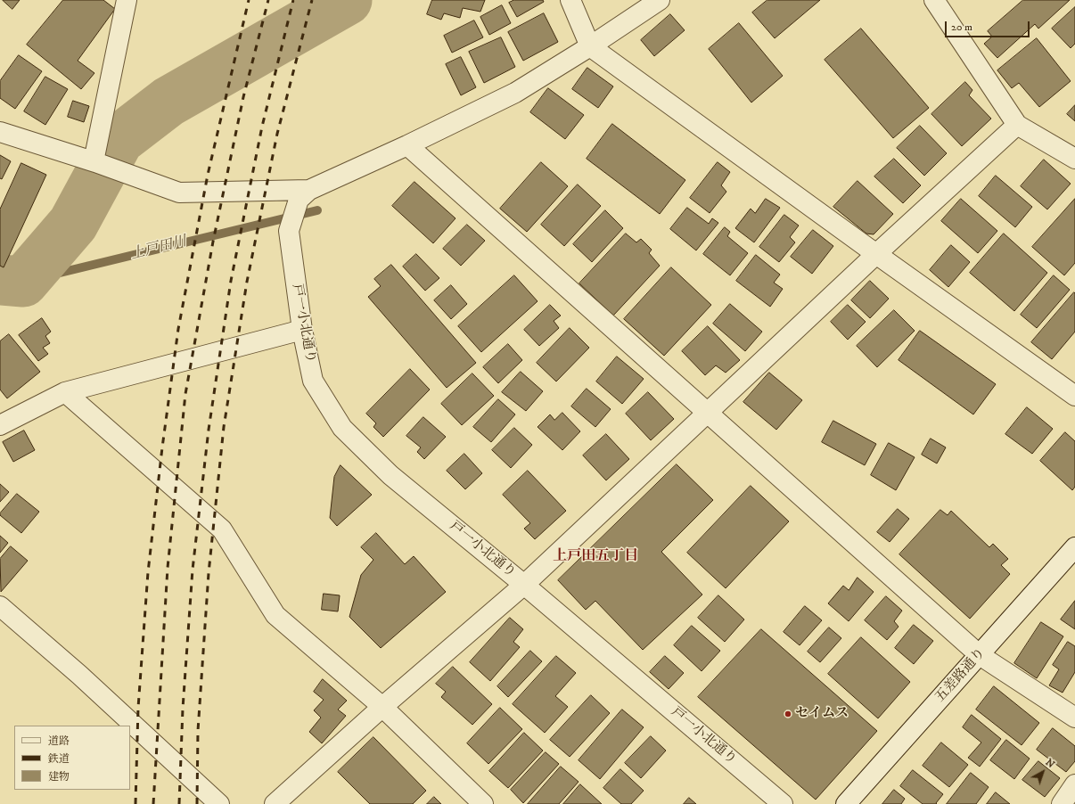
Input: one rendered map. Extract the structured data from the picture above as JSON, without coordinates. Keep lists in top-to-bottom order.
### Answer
{
  "streets": {
    "street": ["戸一小北通り", "五差路通り"]
  },
  "districts": ["上戸田五丁目"],
  "water": ["上戸田川"],
  "places": ["セイムス"],
  "legend": ["道路", "鉄道", "建物"],
  "scale_bar": "20 m",
  "north": "top right"
}
